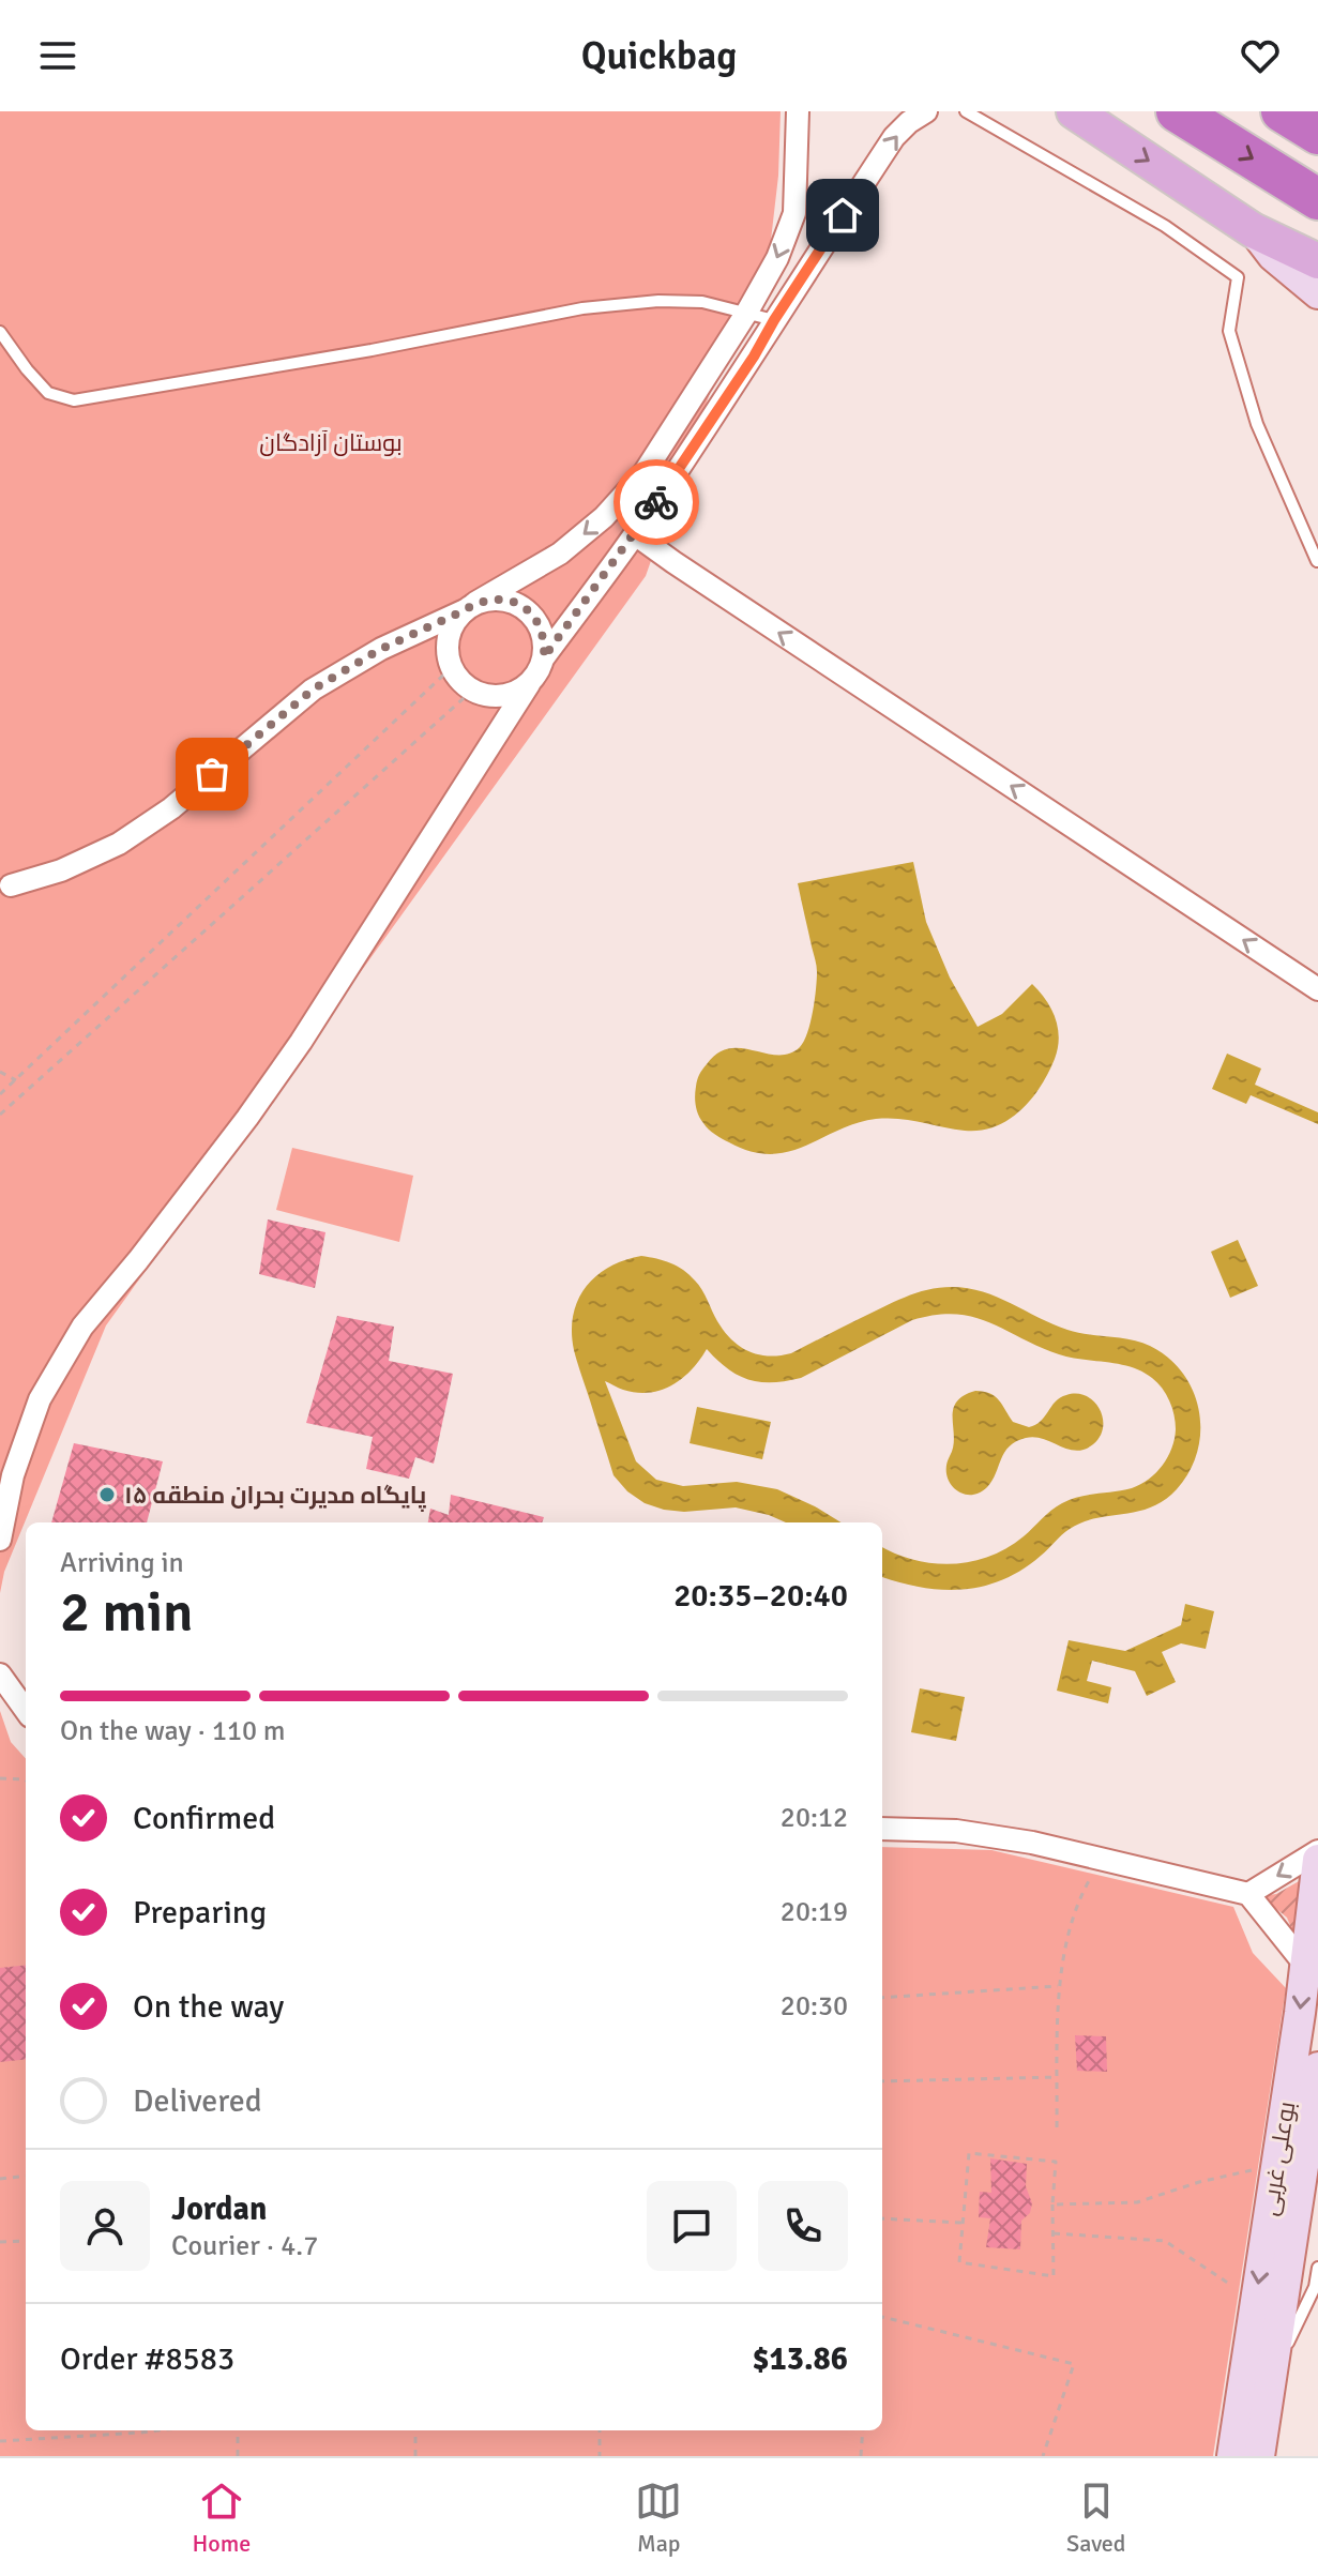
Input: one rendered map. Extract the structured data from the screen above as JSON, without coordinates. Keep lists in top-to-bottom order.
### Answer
{
  "streets": {
    "main road": ["بوعلی غربی"]
  },
  "parks": ["بوستان آزادگان"],
  "places": ["پایگاه مدیرت بحران منطقه ۱۵"],
  "page": {
    "header": "Quickbag",
    "heading": ["2 min", "Arriving in", "20:35–20:40"],
    "panel": [
      "Jordan",
      "Courier · 4.7",
      "Order #8583",
      "$13.86"
    ],
    "bar": "On the way · 110 m",
    "list": [
      ["Confirmed", "20:12"],
      ["Preparing", "20:19"],
      ["On the way", "20:30"],
      "Delivered"
    ],
    "tabs": ["Home", "Map", "Saved"]
  }
}
